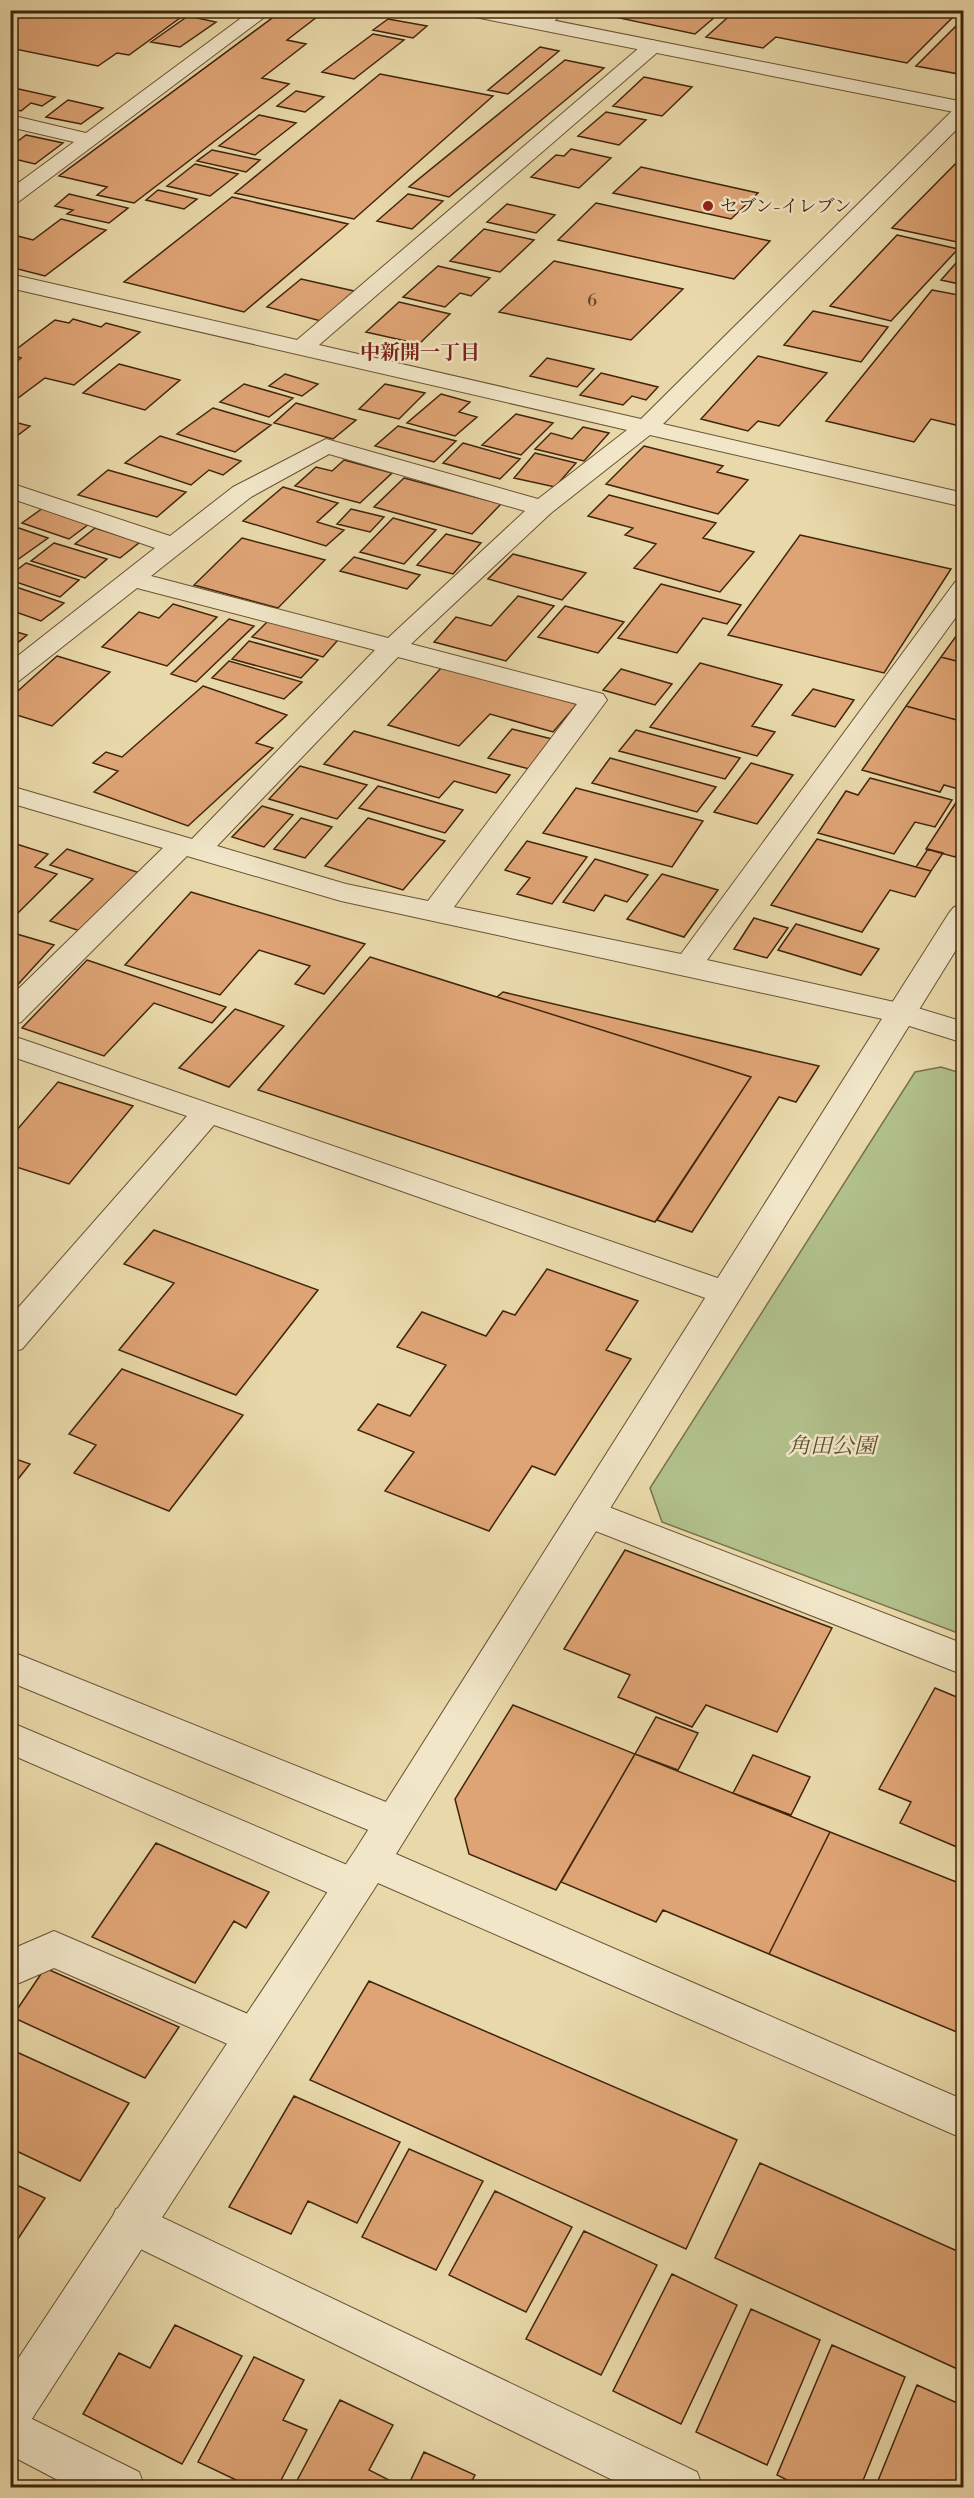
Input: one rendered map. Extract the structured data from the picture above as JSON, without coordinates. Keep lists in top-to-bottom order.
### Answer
{
  "districts": ["中新開一丁目"],
  "parks": ["角田公園"],
  "places": ["セブン-イレブン"],
  "house_numbers": ["6"]
}
